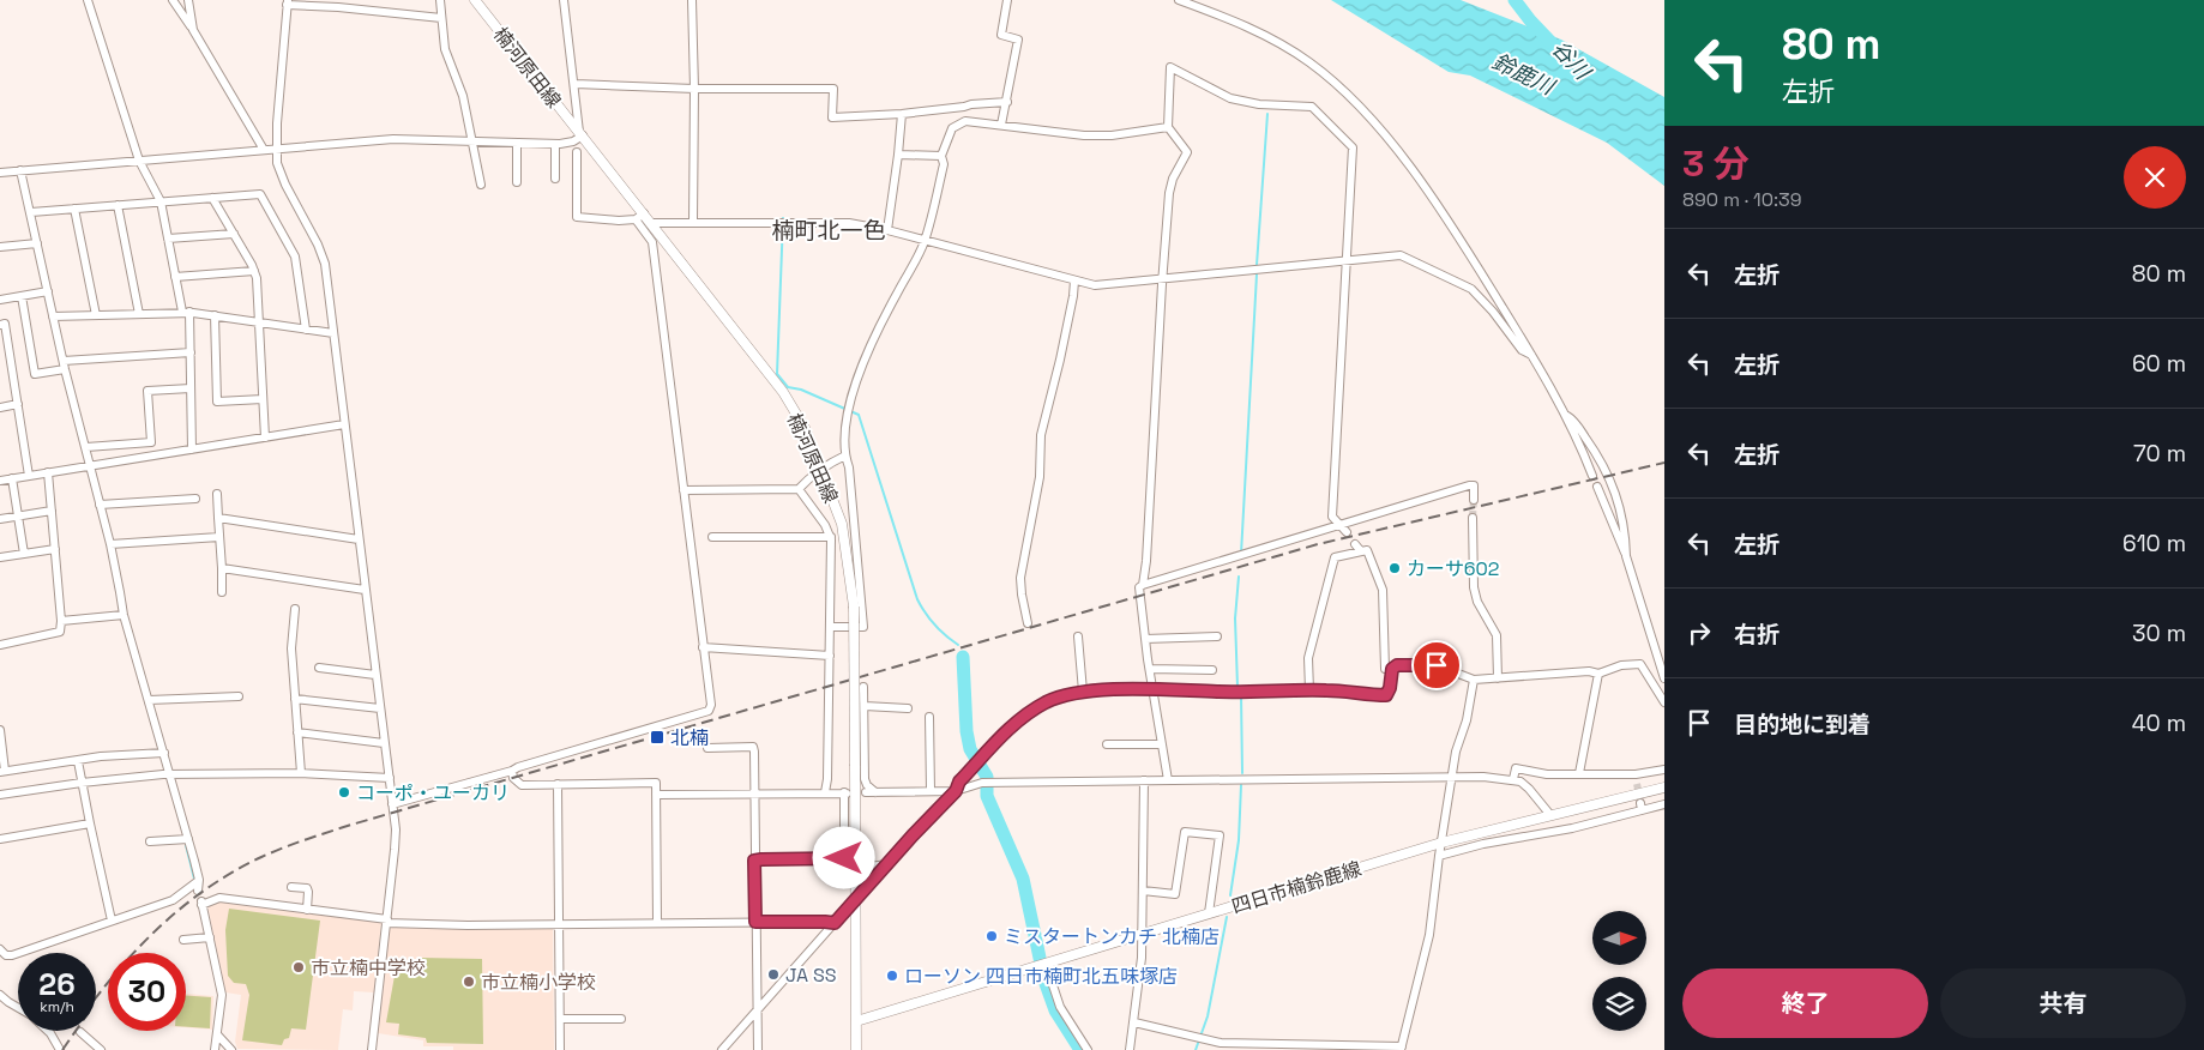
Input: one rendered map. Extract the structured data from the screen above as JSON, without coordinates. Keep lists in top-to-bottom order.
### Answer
{
  "streets": {
    "main road": ["楠河原田線", "四日市楠鈴鹿線"]
  },
  "crossings": [
    ["楠河原田線", "四日市楠鈴鹿線"]
  ],
  "districts": ["楠町北一色"],
  "water": ["谷川", "鈴鹿川"],
  "places": {
    "other": [
      "カーサ602",
      "コーポ・ユーカリ",
      "ミスタートンカチ 北楠店",
      "市立楠中学校",
      "JA SS",
      "ローソン 四日市楠町北五味塚店",
      "市立楠小学校"
    ],
    "transit": ["北楠"]
  },
  "north": "right",
  "page": {
    "turn": ["80 m", "左折"],
    "heading": ["3 分", "890 m · 10:39"],
    "list": [
      {
        "name": "左折",
        "value": "80 m"
      },
      {
        "name": "左折",
        "value": "60 m"
      },
      {
        "name": "左折",
        "value": "70 m"
      },
      {
        "name": "左折",
        "value": "610 m"
      },
      {
        "name": "右折",
        "value": "30 m"
      },
      {
        "name": "目的地に到着",
        "value": "40 m"
      }
    ],
    "speed": "26 km/h",
    "limit": "30",
    "buttons": ["終了", "共有"]
  }
}
